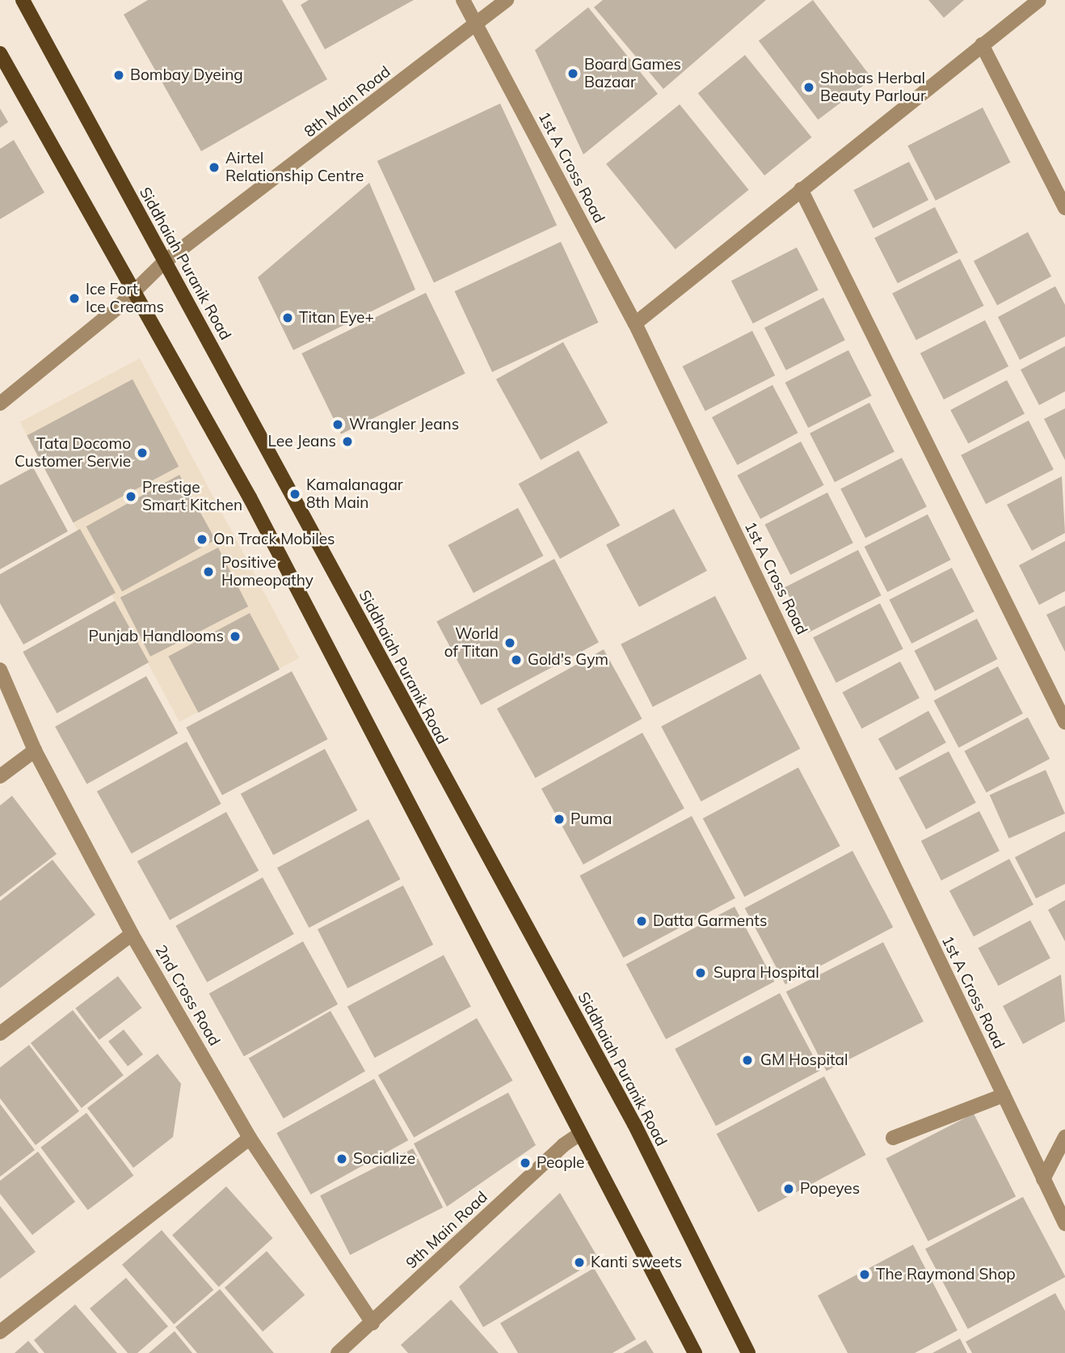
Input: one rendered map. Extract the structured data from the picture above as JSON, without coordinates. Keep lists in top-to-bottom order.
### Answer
{
  "streets": {
    "main road": ["Siddhaiah Puranik Road"],
    "street": [
      "8th Main Road",
      "1st A Cross Road",
      "2nd Cross Road",
      "9th Main Road"
    ]
  },
  "crossings": [
    ["8th Main Road", "1st A Cross Road"],
    ["8th Main Road", "Siddhaiah Puranik Road"],
    ["2nd Cross Road", "9th Main Road"]
  ],
  "places": [
    "Board Games Bazaar",
    "Bombay Dyeing",
    "Shobas Herbal Beauty Parlour",
    "Airtel Relationship Centre",
    "Ice Fort Ice Creams",
    "Titan Eye+",
    "Wrangler Jeans",
    "Lee Jeans",
    "Tata Docomo Customer Servie",
    "Kamalanagar 8th Main",
    "Prestige Smart Kitchen",
    "On Track Mobiles",
    "Positive Homeopathy",
    "Punjab Handlooms",
    "World of Titan",
    "Gold's Gym",
    "Puma",
    "Datta Garments",
    "Supra Hospital",
    "GM Hospital",
    "Socialize",
    "People",
    "Popeyes",
    "Kanti sweets",
    "The Raymond Shop"
  ]
}
